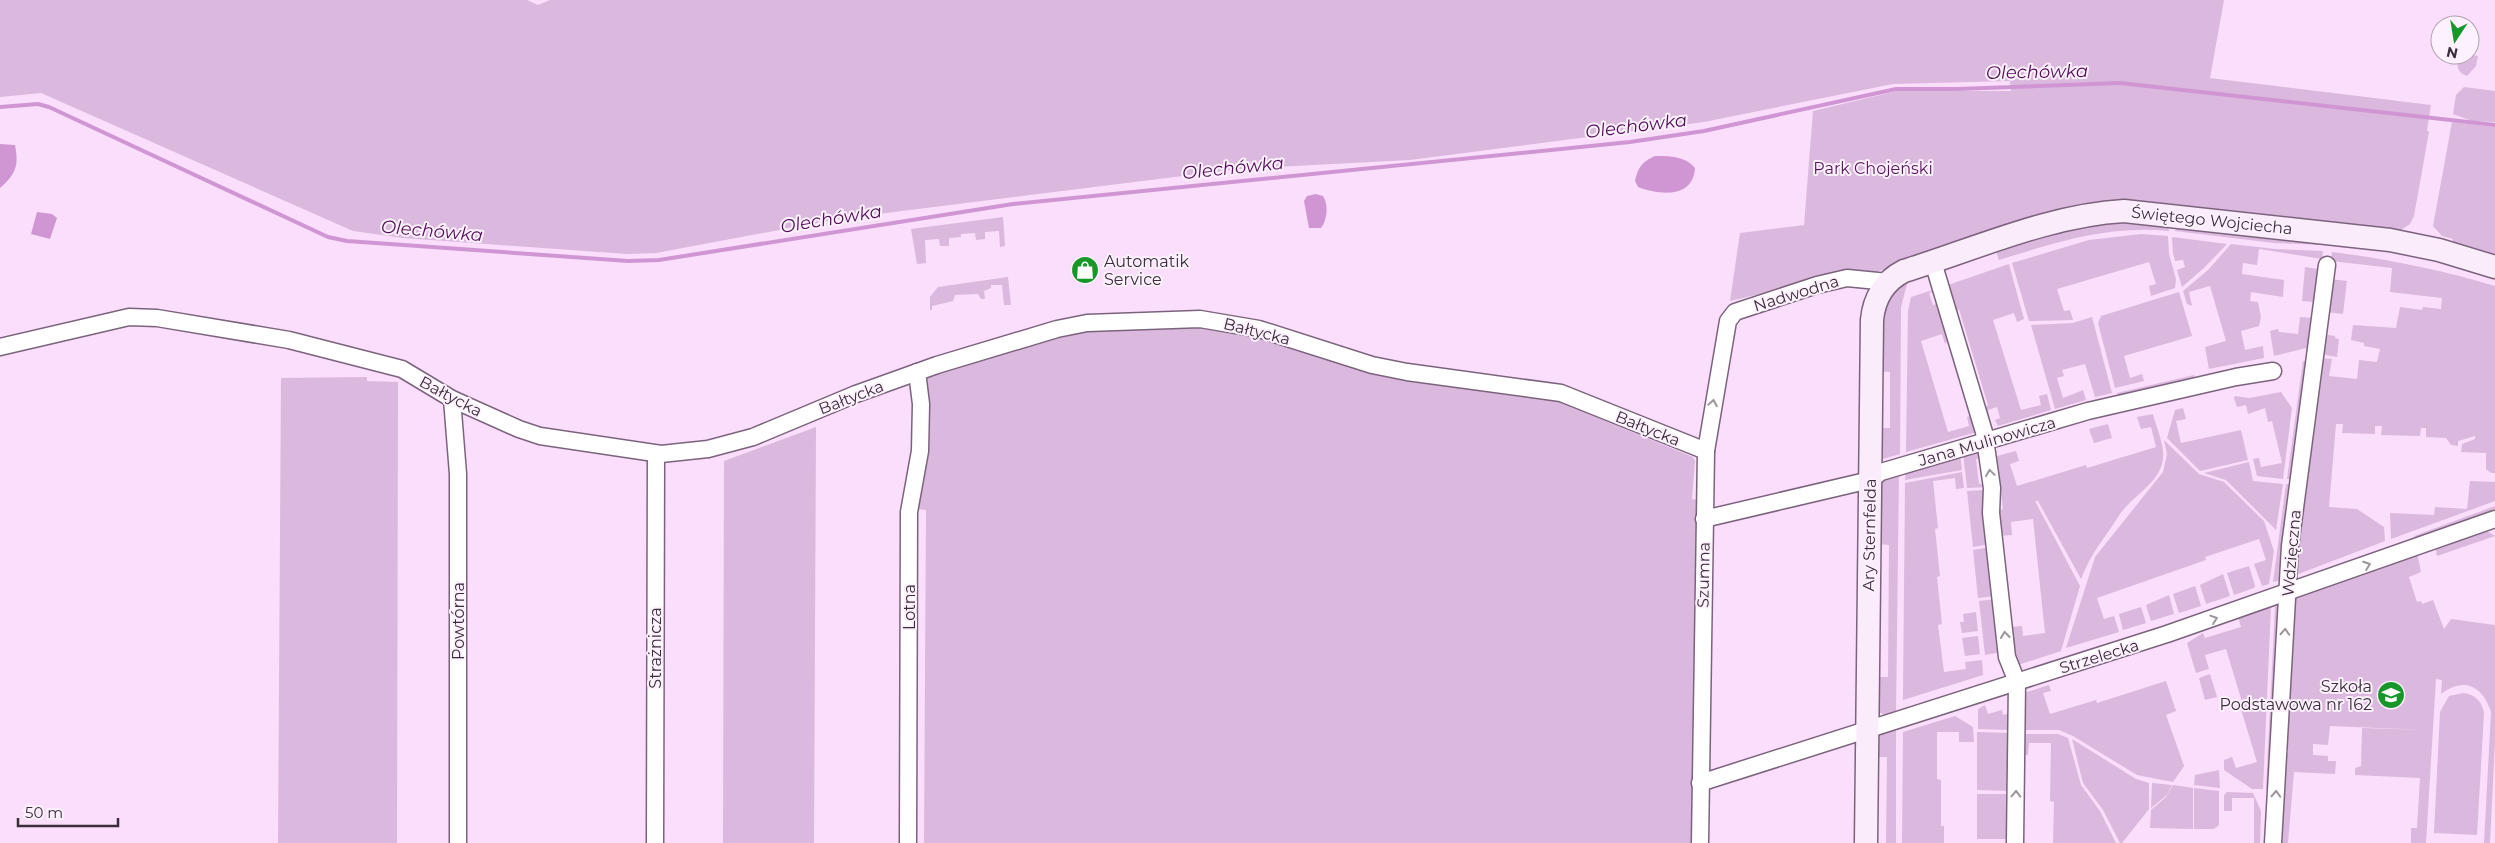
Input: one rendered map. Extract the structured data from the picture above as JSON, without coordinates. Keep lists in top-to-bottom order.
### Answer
{
  "streets": {
    "street": [
      "Świętego Wojciecha",
      "Nadwodna",
      "Bałtycka",
      "Jana Mulinowicza",
      "Ary Sternfelda",
      "Wdzięczna",
      "Szumna",
      "Lotna",
      "Powtórna",
      "Strażnicza",
      "Strzelecka"
    ]
  },
  "crossings": [
    ["Świętego Wojciecha", "Ary Sternfelda"],
    ["Nadwodna", "Ary Sternfelda"],
    ["Nadwodna", "Szumna"],
    ["Bałtycka", "Szumna"],
    ["Bałtycka", "Lotna"],
    ["Bałtycka", "Powtórna"],
    ["Bałtycka", "Strażnicza"],
    ["Jana Mulinowicza", "Ary Sternfelda"],
    ["Jana Mulinowicza", "Szumna"],
    ["Ary Sternfelda", "Strzelecka"],
    ["Wdzięczna", "Strzelecka"],
    ["Szumna", "Strzelecka"]
  ],
  "one_way": ["Wdzięczna", "Strzelecka"],
  "water": ["Olechówka"],
  "parks": ["Park Chojeński"],
  "places": {
    "shop": ["Automatik Service"],
    "school or university": ["Szkoła Podstawowa nr 162"]
  },
  "scale_bar": "50 m",
  "north": "bottom"
}
